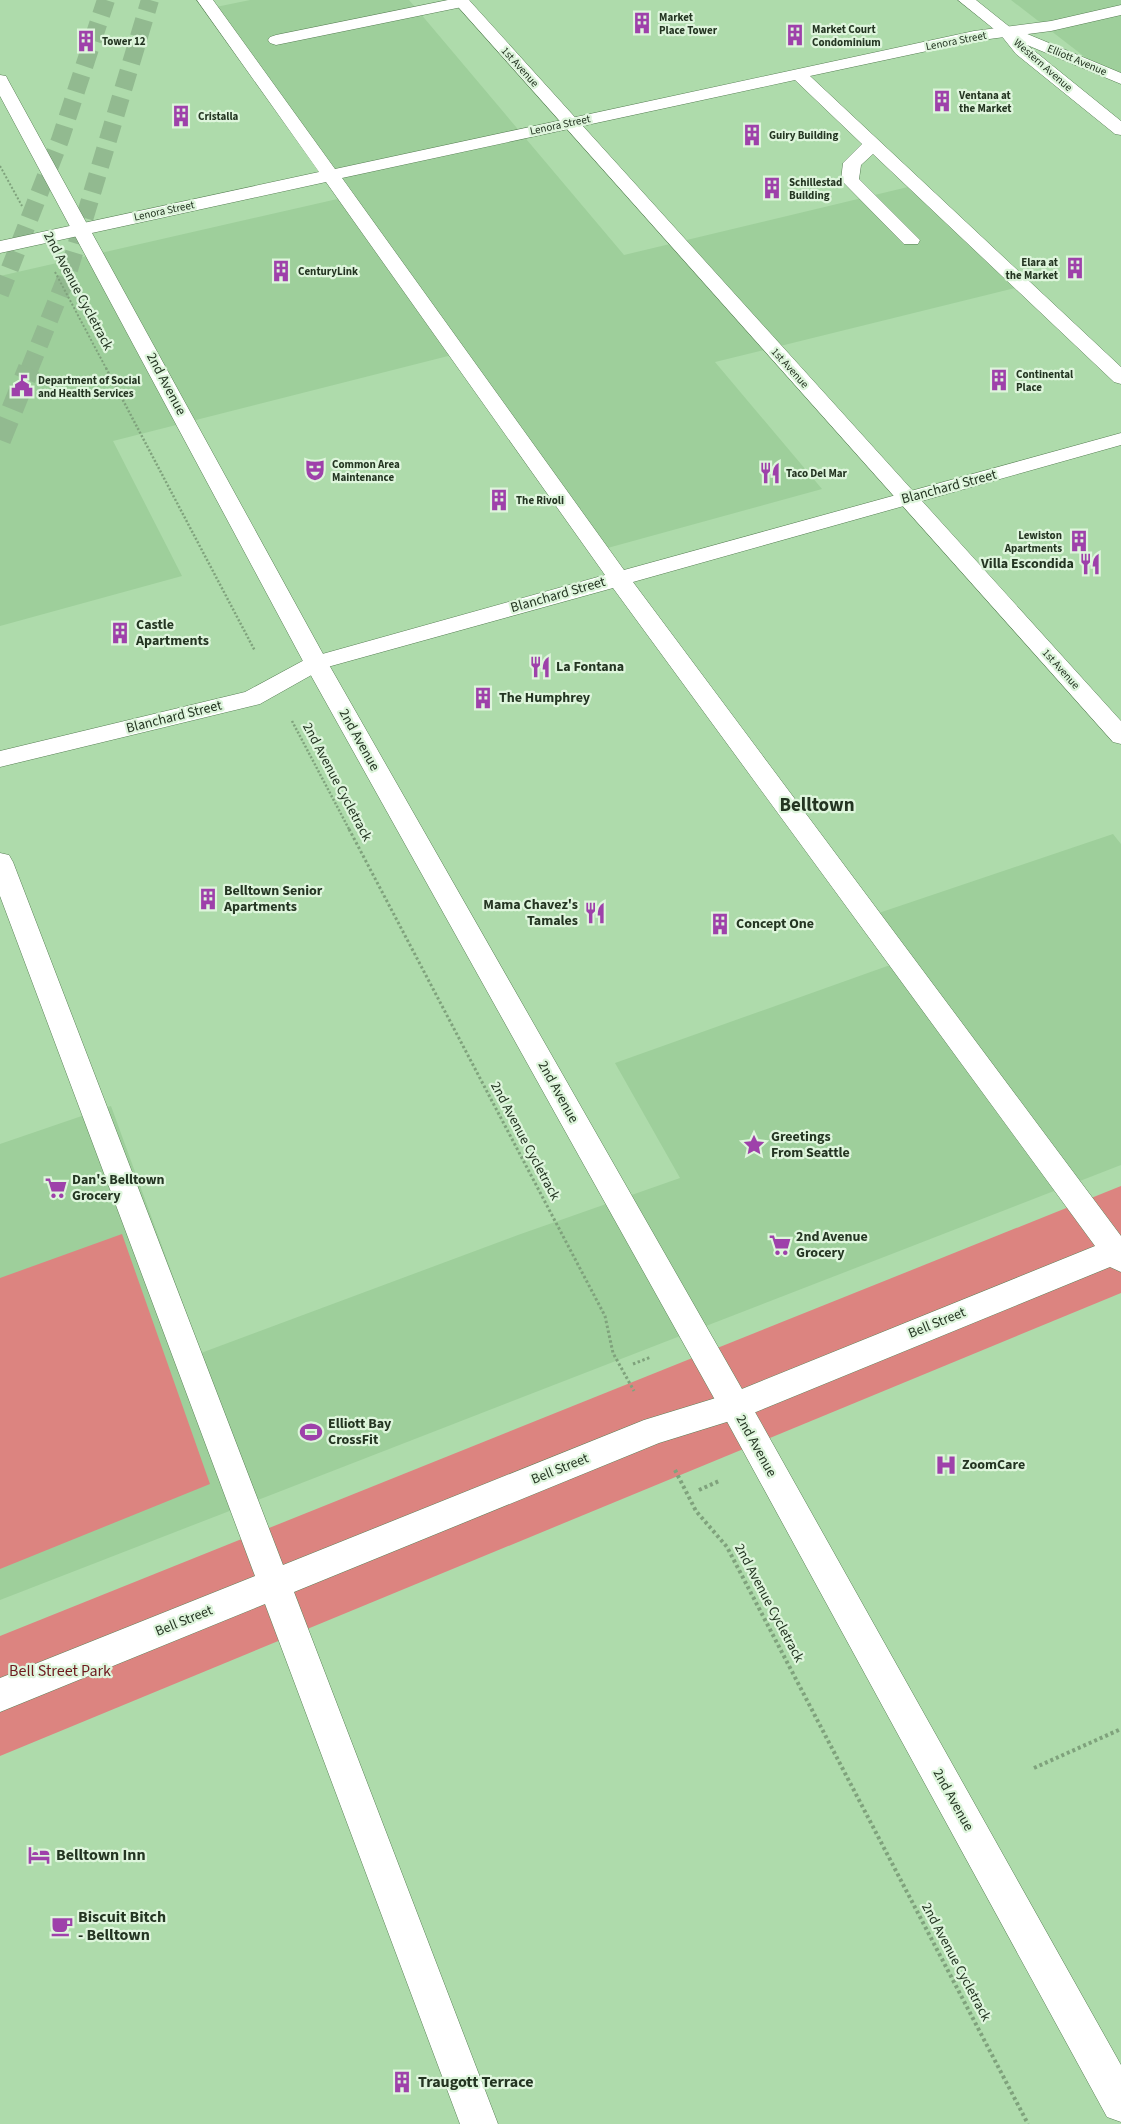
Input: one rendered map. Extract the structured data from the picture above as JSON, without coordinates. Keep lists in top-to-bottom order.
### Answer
{
  "streets": {
    "main road": [
      "Lenora Street",
      "Elliott Avenue",
      "Western Avenue",
      "1st Avenue",
      "2nd Avenue",
      "Blanchard Street",
      "Bell Street"
    ],
    "path": ["2nd Avenue Cycletrack"]
  },
  "crossings": [
    ["Lenora Street", "Elliott Avenue"],
    ["Lenora Street", "Western Avenue"],
    ["Lenora Street", "1st Avenue"],
    ["Lenora Street", "2nd Avenue Cycletrack"],
    ["Lenora Street", "2nd Avenue"],
    ["Elliott Avenue", "Western Avenue"],
    ["1st Avenue", "Blanchard Street"],
    ["2nd Avenue Cycletrack", "Blanchard Street"],
    ["2nd Avenue Cycletrack", "Bell Street"],
    ["2nd Avenue", "Blanchard Street"],
    ["2nd Avenue", "Bell Street"]
  ],
  "districts": ["Belltown"],
  "parks": ["Bell Street Park"],
  "places": {
    "building": [
      "Market Place Tower",
      "Market Court Condominium",
      "Tower 12",
      "Ventana at the Market",
      "Cristalla",
      "Guiry Building",
      "Schillestad Building",
      "Elara at the Market",
      "CenturyLink",
      "Continental Place",
      "The Rivoli",
      "Lewiston Apartments",
      "Castle Apartments",
      "The Humphrey",
      "Belltown Senior Apartments",
      "Concept One",
      "Traugott Terrace"
    ],
    "public building": ["Department of Social and Health Services"],
    "theatre": ["Common Area Maintenance"],
    "restaurant": [
      "Taco Del Mar",
      "Villa Escondida",
      "La Fontana",
      "Mama Chavez's Tamales"
    ],
    "place": ["Greetings From Seattle"],
    "supermarket": ["Dan's Belltown Grocery", "2nd Avenue Grocery"],
    "sports": ["Elliott Bay CrossFit"],
    "hospital": ["ZoomCare"],
    "hotel": ["Belltown Inn"],
    "cafe": ["Biscuit Bitch - Belltown"]
  }
}
